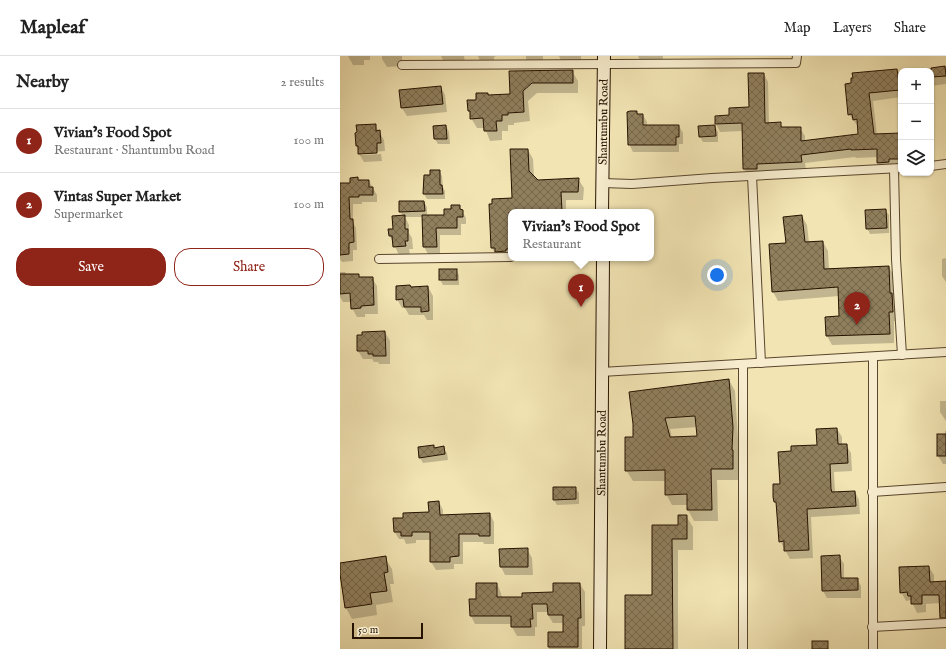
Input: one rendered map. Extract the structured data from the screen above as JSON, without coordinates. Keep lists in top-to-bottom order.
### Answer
{
  "streets": {
    "street": ["Shantumbu Road"]
  },
  "scale_bar": "50 m",
  "page": {
    "header": "Mapleaf",
    "nav": ["Map", "Layers", "Share"],
    "heading": ["Nearby", "2 results"],
    "map_buttons": ["+", "−"],
    "list": [
      {
        "mark": "1",
        "name": "Vivian’s Food Spot",
        "note": "Restaurant · Shantumbu Road",
        "value": "100 m"
      },
      {
        "mark": "2",
        "name": "Vintas Super Market",
        "note": "Supermarket",
        "value": "100 m"
      }
    ],
    "popup": ["Vivian’s Food Spot", "Restaurant"],
    "buttons": ["Save", "Share"],
    "pins": ["1", "2"],
    "scale": "50 m"
  }
}
